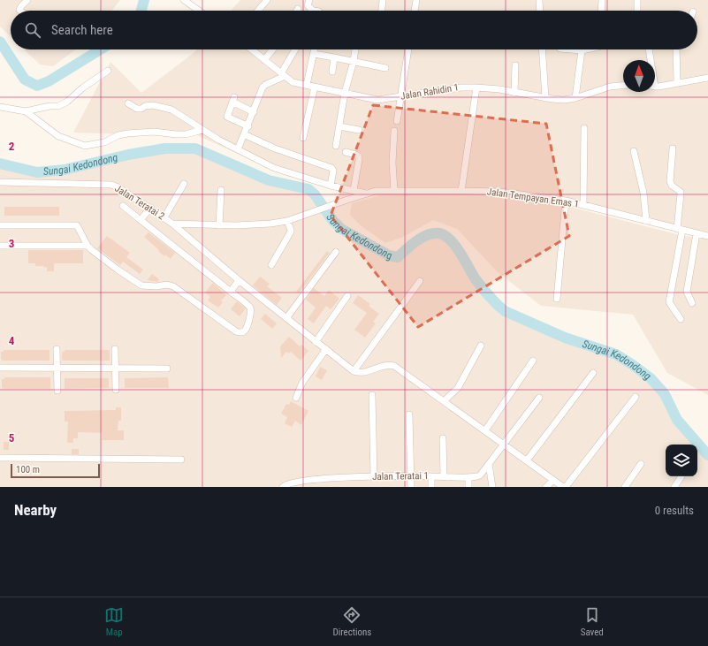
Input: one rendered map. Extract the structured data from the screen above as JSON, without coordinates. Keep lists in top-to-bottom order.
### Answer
{
  "streets": {
    "street": [
      "Jalan Rahidin 1",
      "Jalan Tempayan Emas 1",
      "Jalan Teratai 2",
      "Jalan Teratai 1"
    ]
  },
  "crossings": [
    ["Jalan Tempayan Emas 1", "Jalan Teratai 2"]
  ],
  "water": ["Sungai Kedondong"],
  "scale_bar": "100 m",
  "north": "top",
  "page": {
    "search": "Search here",
    "scale": "100 m",
    "heading": ["Nearby", "0 results"],
    "nav": ["Map", "Directions", "Saved"]
  },
  "grid": {
    "rows": [
      "2",
      "3",
      "4",
      "5"
    ]
  }
}
